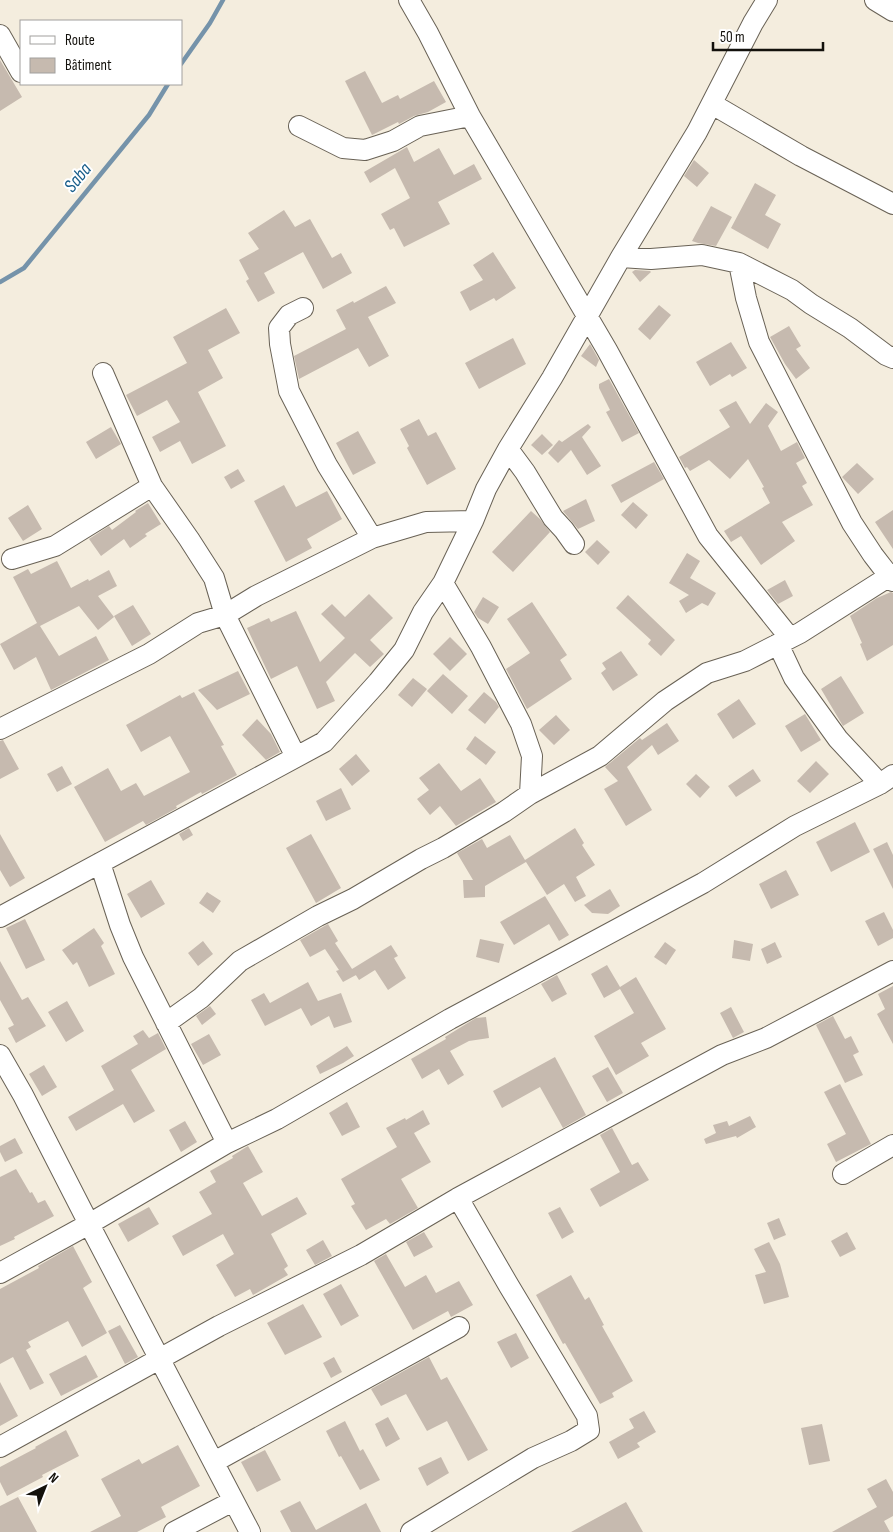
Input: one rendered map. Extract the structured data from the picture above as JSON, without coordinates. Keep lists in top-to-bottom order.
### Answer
{
  "water": ["Saba"],
  "legend": ["Route", "Bâtiment"],
  "scale_bar": "50 m",
  "north": "top right"
}
